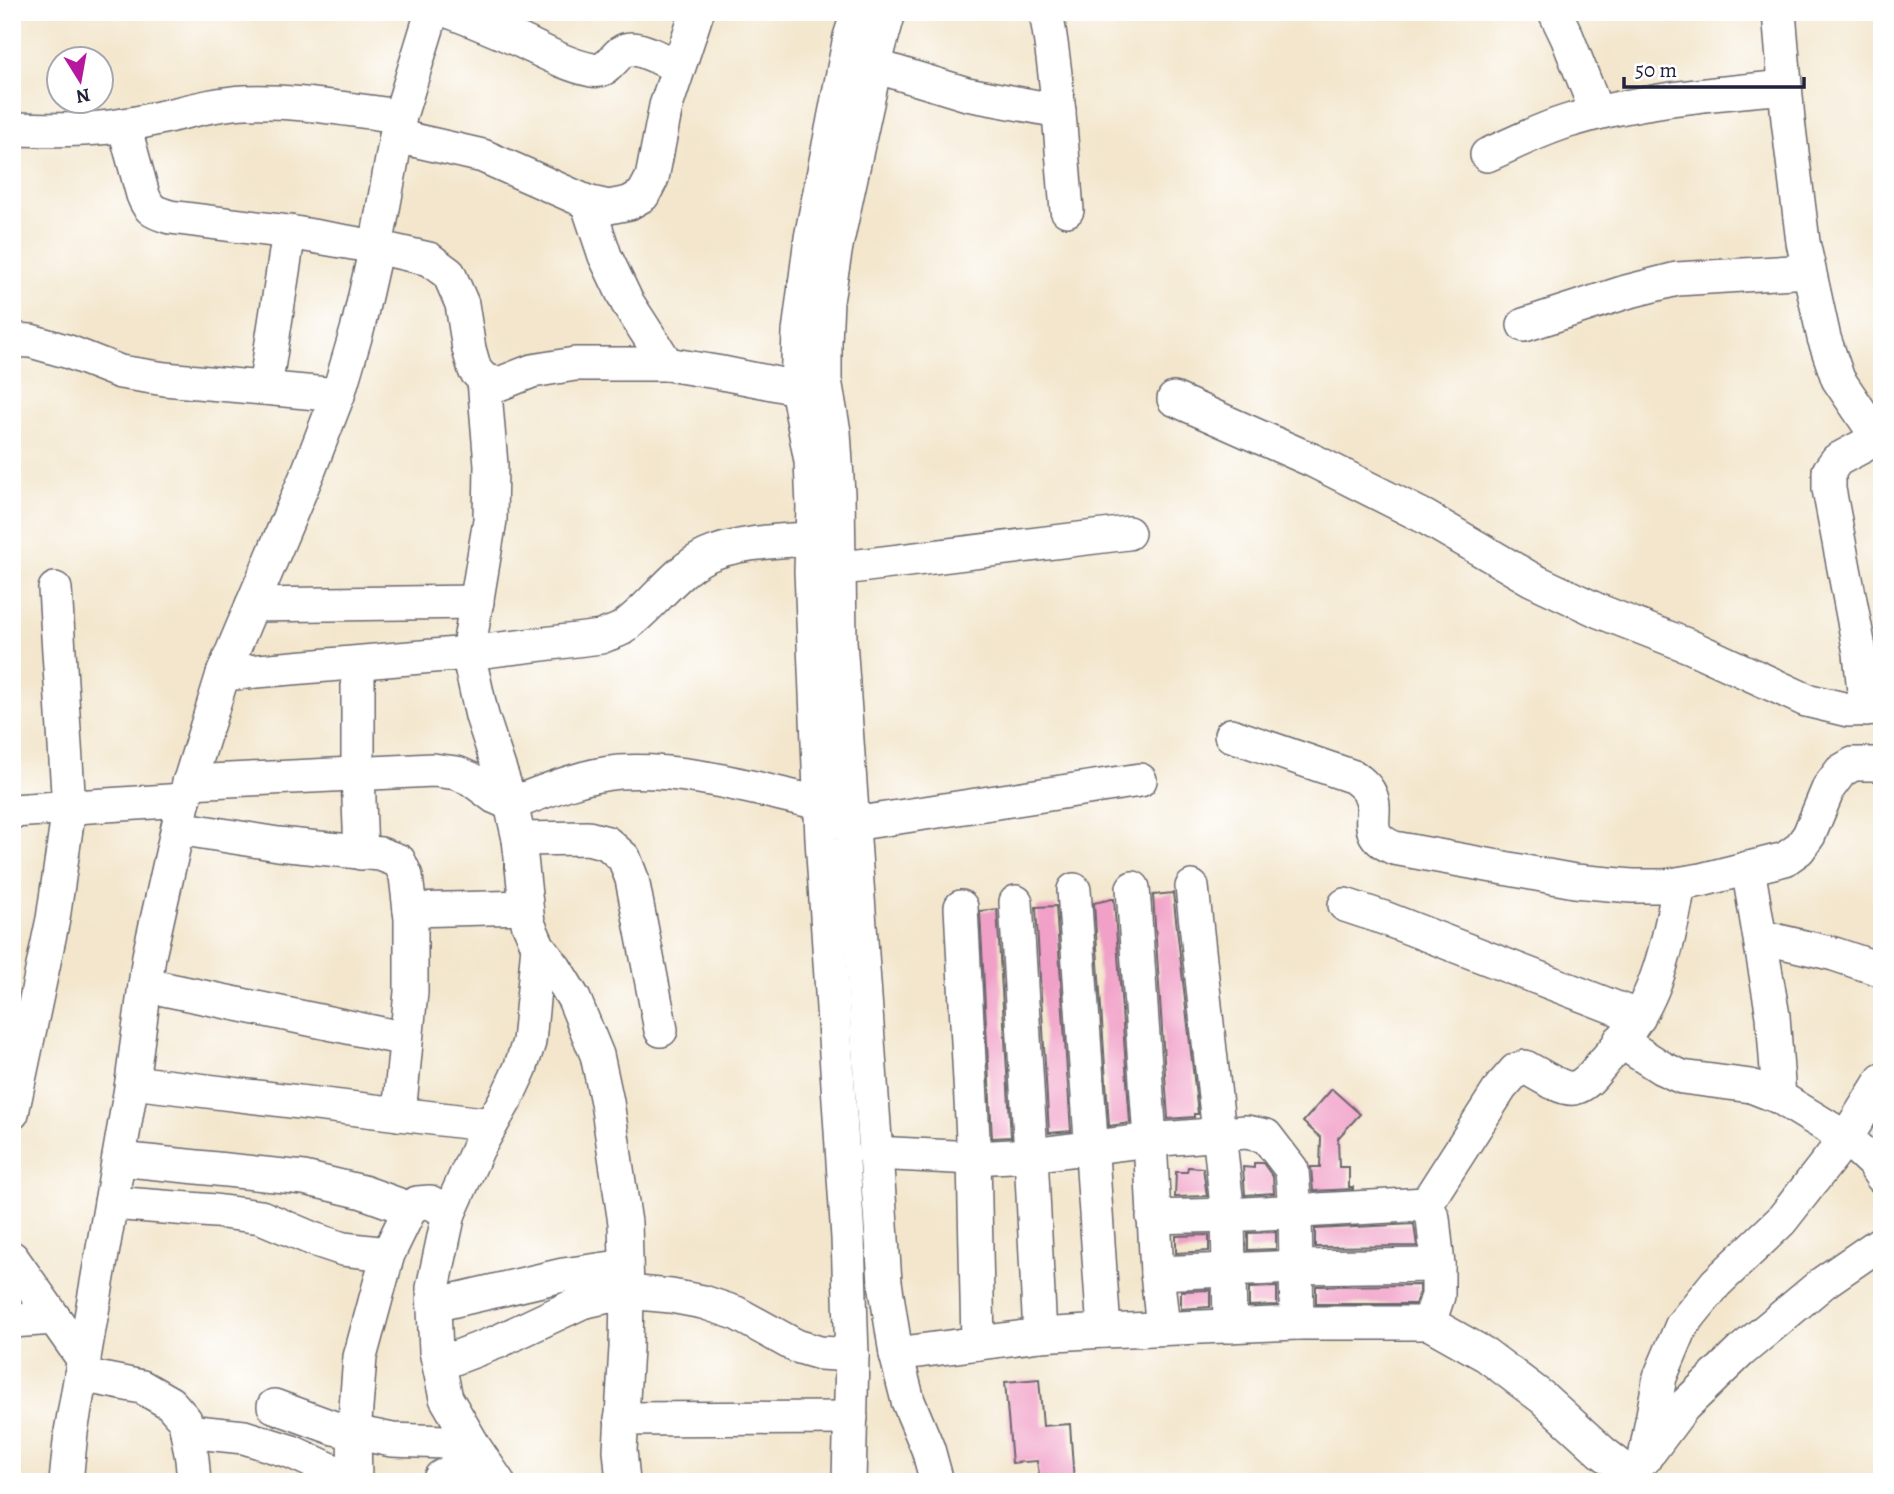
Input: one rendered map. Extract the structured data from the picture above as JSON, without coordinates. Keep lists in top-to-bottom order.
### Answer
{
  "scale_bar": "50 m",
  "north": "bottom"
}
